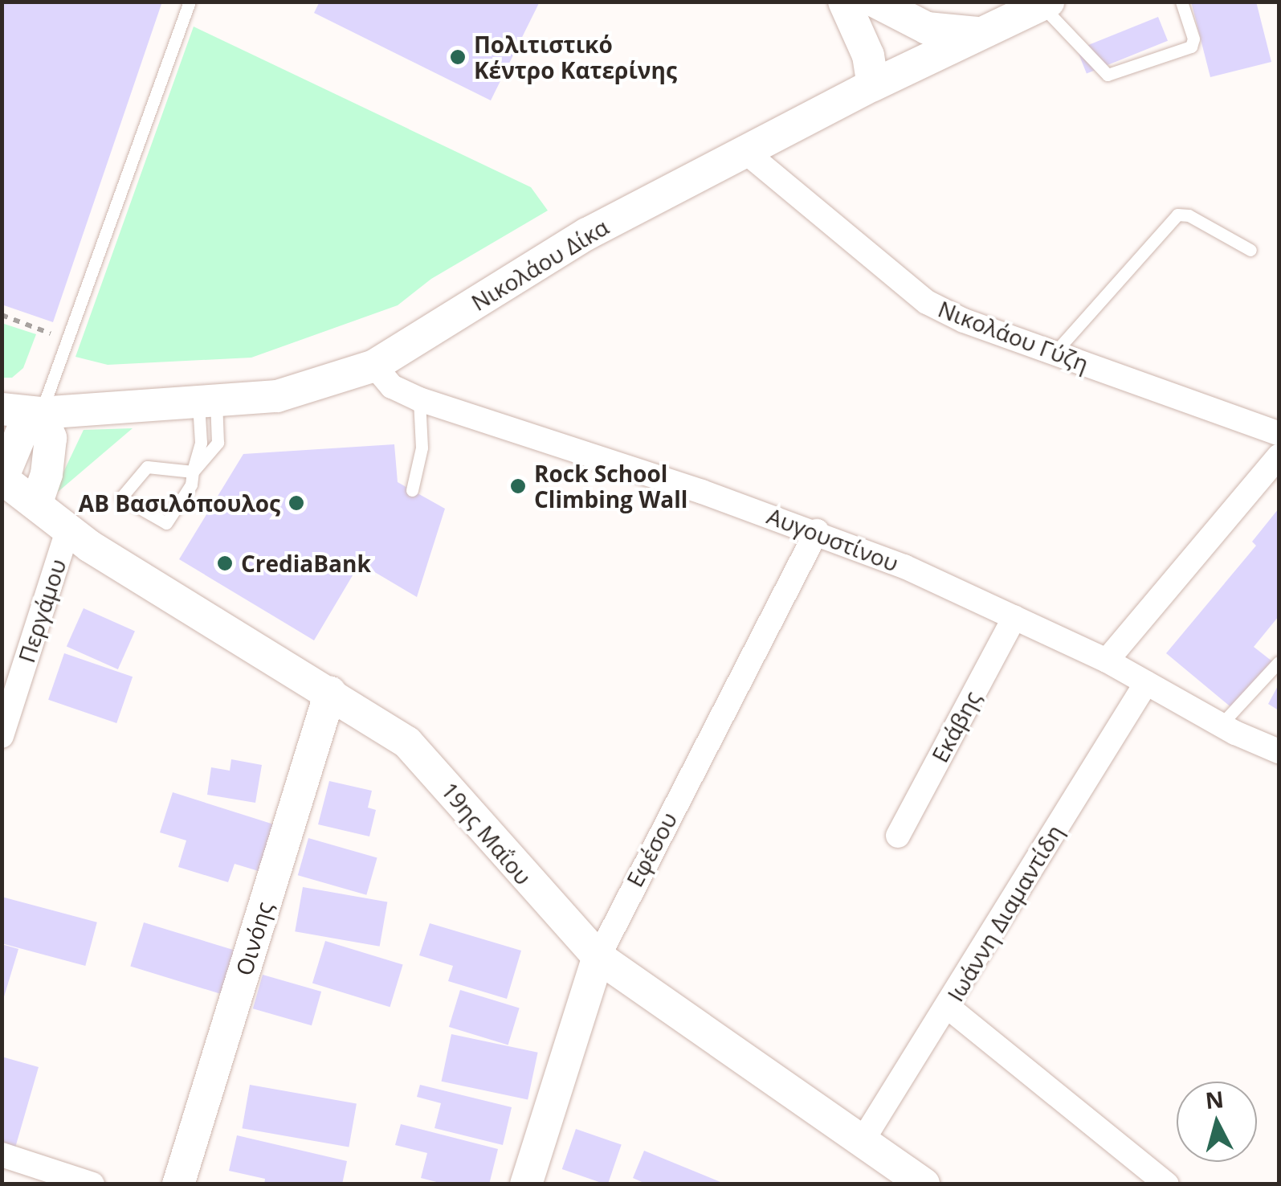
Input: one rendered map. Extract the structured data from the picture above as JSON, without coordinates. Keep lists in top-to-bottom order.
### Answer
{
  "streets": {
    "street": [
      "Νικολάου Δίκα",
      "Νικολάου Γύζη",
      "Αυγουστίνου",
      "Περγάμου",
      "Εκάβης",
      "19ης Μαΐου",
      "Εφέσου",
      "Ιωάννη Διαμαντίδη",
      "Οινόης"
    ]
  },
  "crossings": [
    ["Νικολάου Δίκα", "Νικολάου Γύζη"],
    ["Νικολάου Δίκα", "Αυγουστίνου"],
    ["Νικολάου Δίκα", "19ης Μαΐου"],
    ["Αυγουστίνου", "Εκάβης"],
    ["Αυγουστίνου", "Εφέσου"],
    ["Αυγουστίνου", "Ιωάννη Διαμαντίδη"],
    ["Περγάμου", "19ης Μαΐου"],
    ["19ης Μαΐου", "Εφέσου"],
    ["19ης Μαΐου", "Ιωάννη Διαμαντίδη"],
    ["19ης Μαΐου", "Οινόης"]
  ],
  "places": [
    "Πολιτιστικό Κέντρο Κατερίνης",
    "Rock School Climbing Wall",
    "ΑΒ Βασιλόπουλος",
    "CrediaBank"
  ],
  "north": "top"
}
